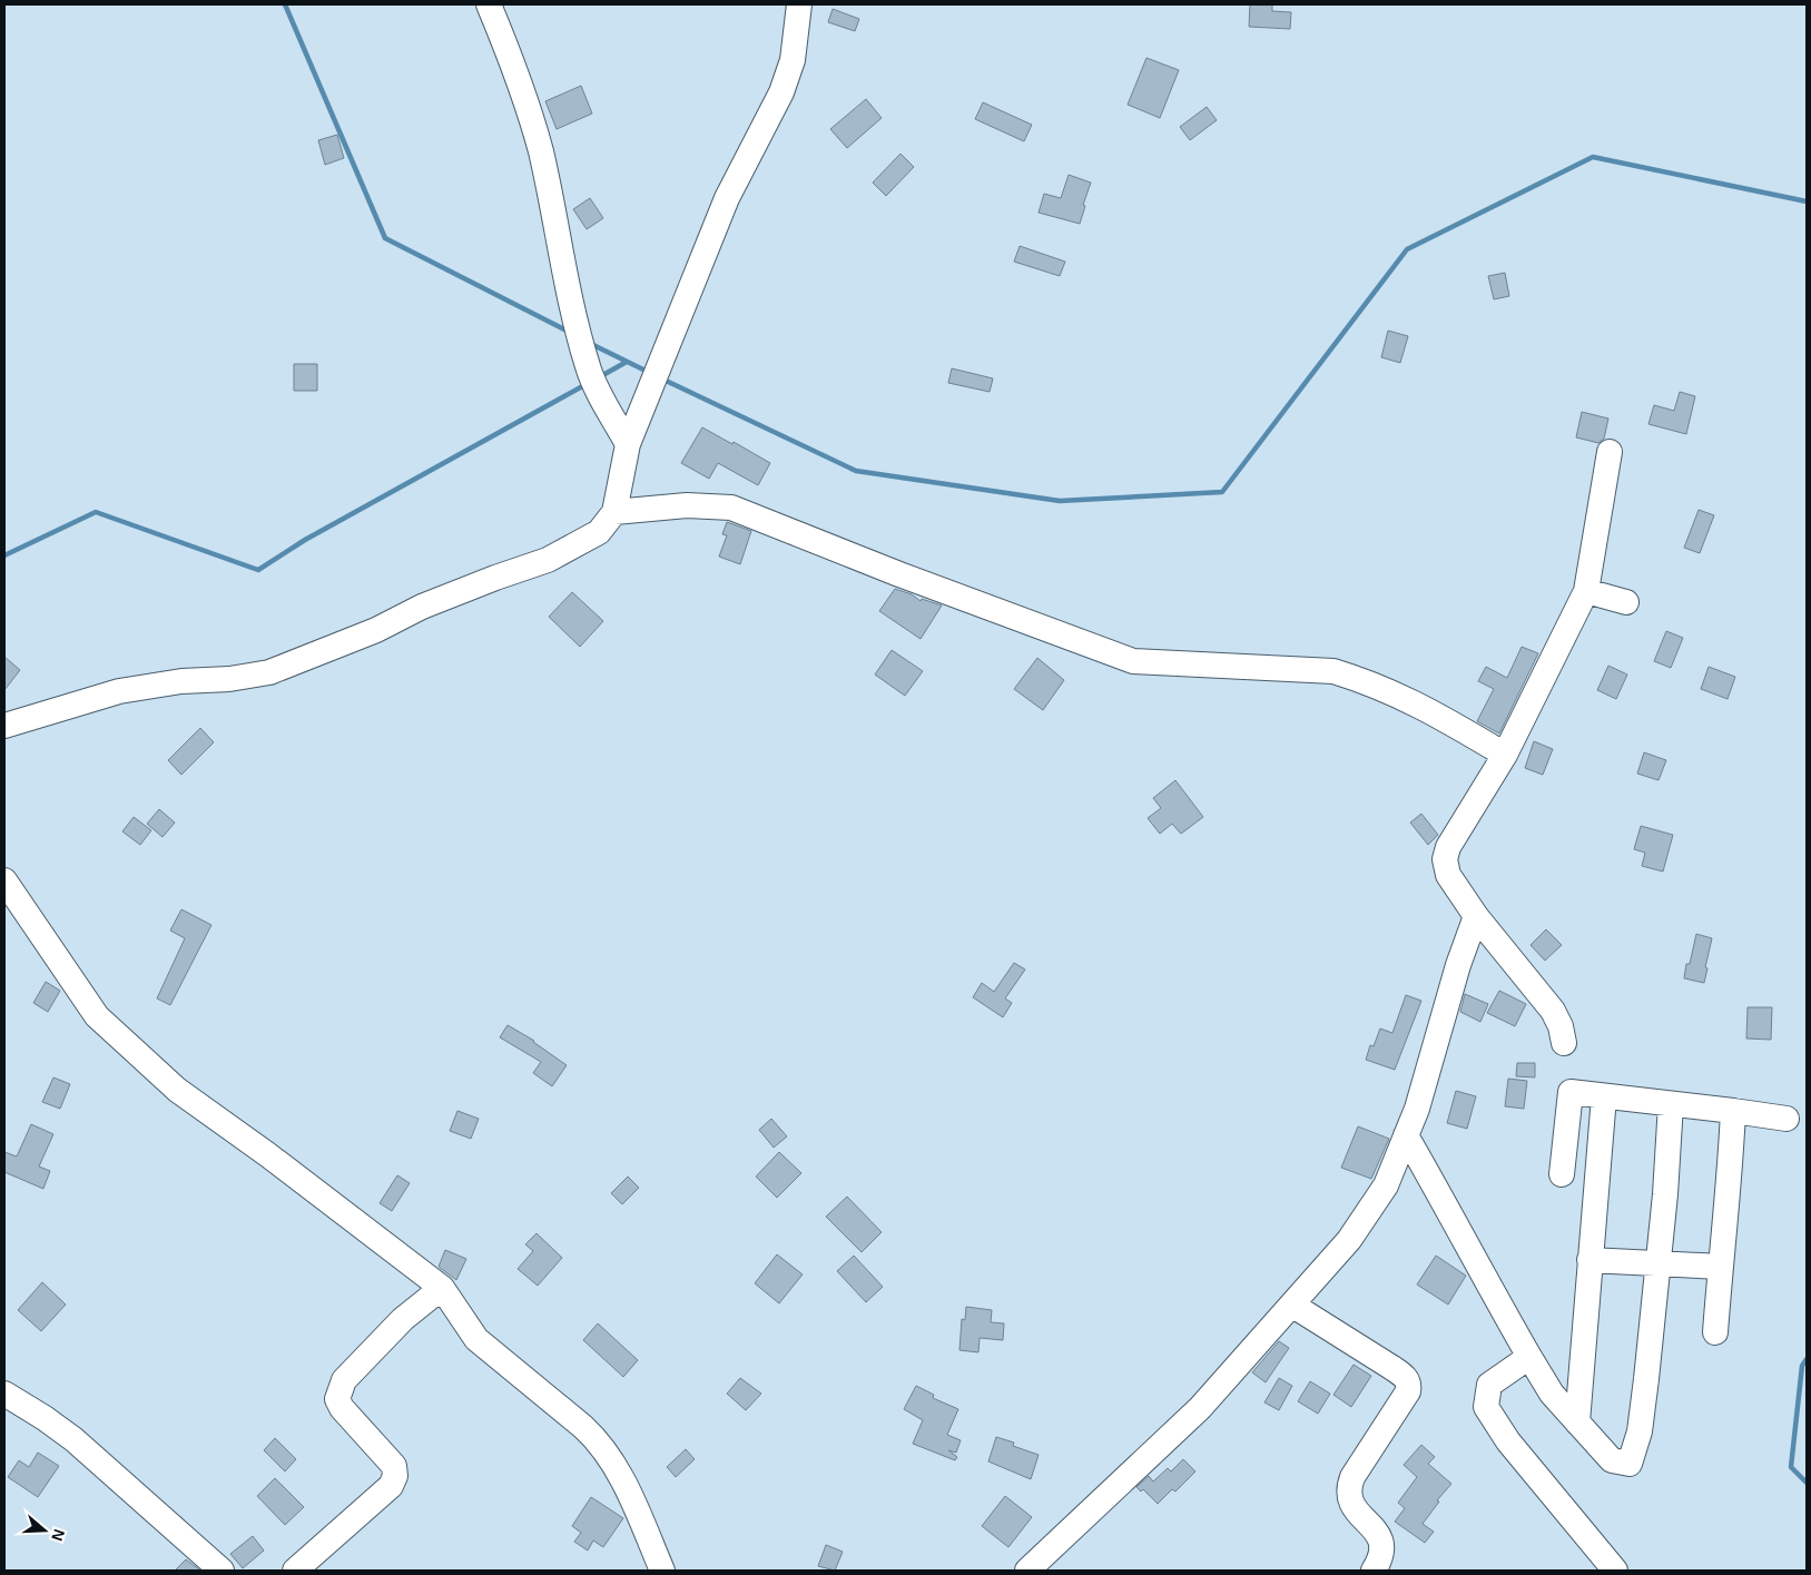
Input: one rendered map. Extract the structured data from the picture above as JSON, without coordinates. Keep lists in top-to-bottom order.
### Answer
{
  "north": "right"
}
